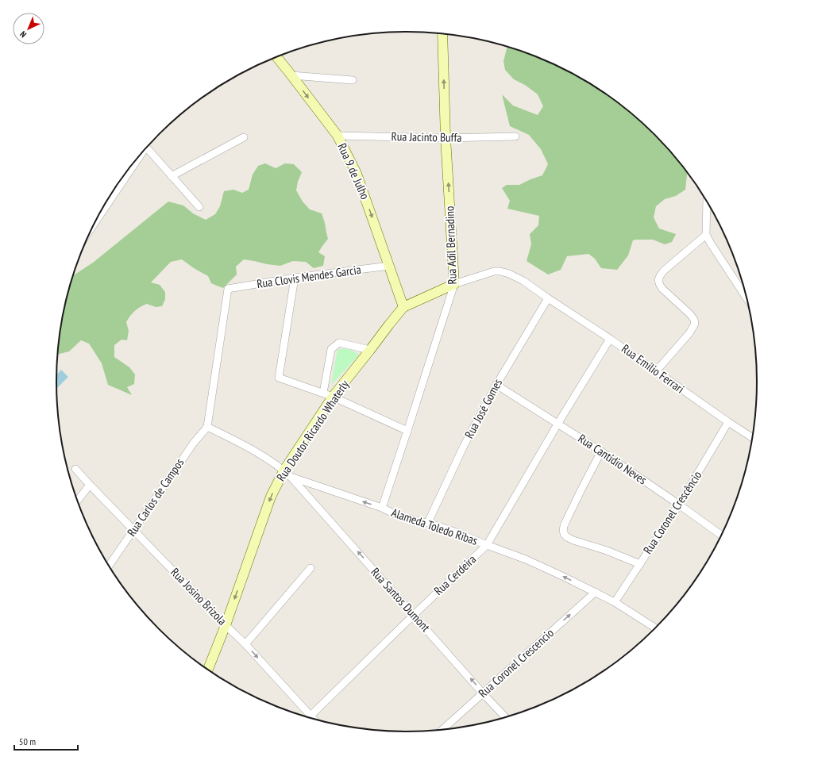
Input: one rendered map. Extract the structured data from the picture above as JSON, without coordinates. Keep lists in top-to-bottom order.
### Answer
{
  "streets": {
    "main road": ["Rua 9 de Julho", "Rua Adil Bernadino", "Rua Doutor Ricardo Whaterly"],
    "street": [
      "Rua Jacinto Buffa",
      "Rua Clovis Mendes Garcia",
      "Rua Emílio Ferrari",
      "Rua José Gomes",
      "Rua Cantídio Neves",
      "Rua Carlos de Campos",
      "Rua Coronel Crescêncio",
      "Alameda Toledo Ribas",
      "Rua Cerdeira",
      "Rua Josino Brizola",
      "Rua Santos Dumont",
      "Rua Coronel Crescencio"
    ]
  },
  "crossings": [
    ["Rua Jacinto Buffa", "Rua 9 de Julho"],
    ["Rua Jacinto Buffa", "Rua Adil Bernadino"],
    ["Rua 9 de Julho", "Rua Clovis Mendes Garcia"],
    ["Rua 9 de Julho", "Rua Doutor Ricardo Whaterly"],
    ["Rua Adil Bernadino", "Rua Emílio Ferrari"],
    ["Rua Adil Bernadino", "Alameda Toledo Ribas"],
    ["Rua Clovis Mendes Garcia", "Rua Carlos de Campos"],
    ["Rua Clovis Mendes Garcia", "Alameda Toledo Ribas"],
    ["Rua Emílio Ferrari", "Rua José Gomes"],
    ["Rua Emílio Ferrari", "Rua Coronel Crescêncio"],
    ["Rua Emílio Ferrari", "Rua Cerdeira"],
    ["Rua José Gomes", "Rua Cantídio Neves"],
    ["Rua José Gomes", "Alameda Toledo Ribas"],
    ["Rua Doutor Ricardo Whaterly", "Alameda Toledo Ribas"],
    ["Rua Doutor Ricardo Whaterly", "Rua Josino Brizola"],
    ["Rua Cantídio Neves", "Rua Coronel Crescêncio"],
    ["Rua Cantídio Neves", "Rua Cerdeira"],
    ["Rua Carlos de Campos", "Alameda Toledo Ribas"],
    ["Rua Carlos de Campos", "Rua Josino Brizola"],
    ["Rua Coronel Crescêncio", "Alameda Toledo Ribas"],
    ["Alameda Toledo Ribas", "Rua Cerdeira"],
    ["Alameda Toledo Ribas", "Rua Santos Dumont"],
    ["Alameda Toledo Ribas", "Rua Coronel Crescencio"],
    ["Rua Cerdeira", "Rua Santos Dumont"],
    ["Rua Santos Dumont", "Rua Coronel Crescencio"]
  ],
  "one_way": [
    "Rua 9 de Julho",
    "Rua Adil Bernadino",
    "Rua Doutor Ricardo Whaterly",
    "Alameda Toledo Ribas",
    "Rua Santos Dumont",
    "Rua Coronel Crescencio"
  ],
  "scale_bar": "50 m",
  "north": "bottom left"
}
